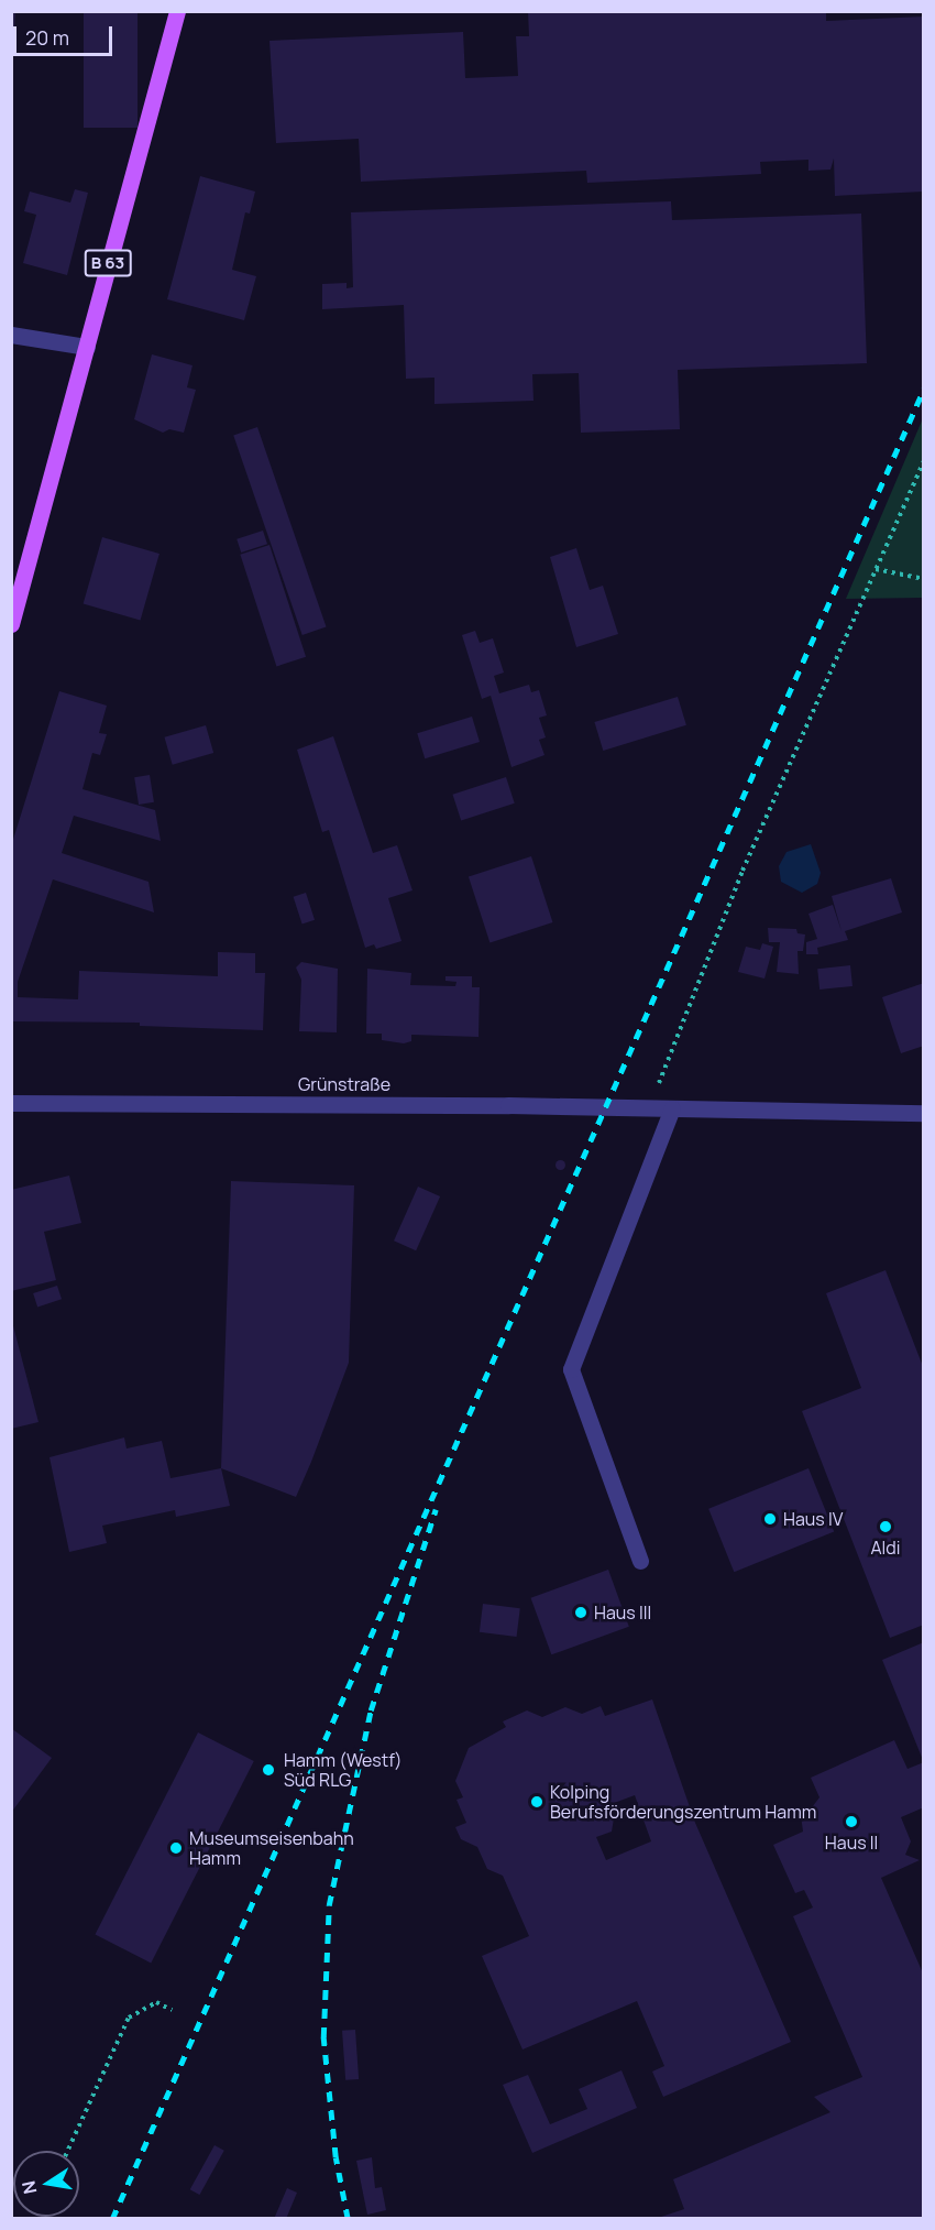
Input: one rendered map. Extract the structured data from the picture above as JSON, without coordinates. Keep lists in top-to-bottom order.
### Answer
{
  "streets": {
    "main road": ["B 63"],
    "street": ["Grünstraße"]
  },
  "places": [
    "Haus IV",
    "Aldi",
    "Haus III",
    "Hamm (Westf) Süd RLG",
    "Kolping Berufsförderungszentrum Hamm",
    "Haus II",
    "Museumseisenbahn Hamm"
  ],
  "scale_bar": "20 m",
  "north": "left"
}
